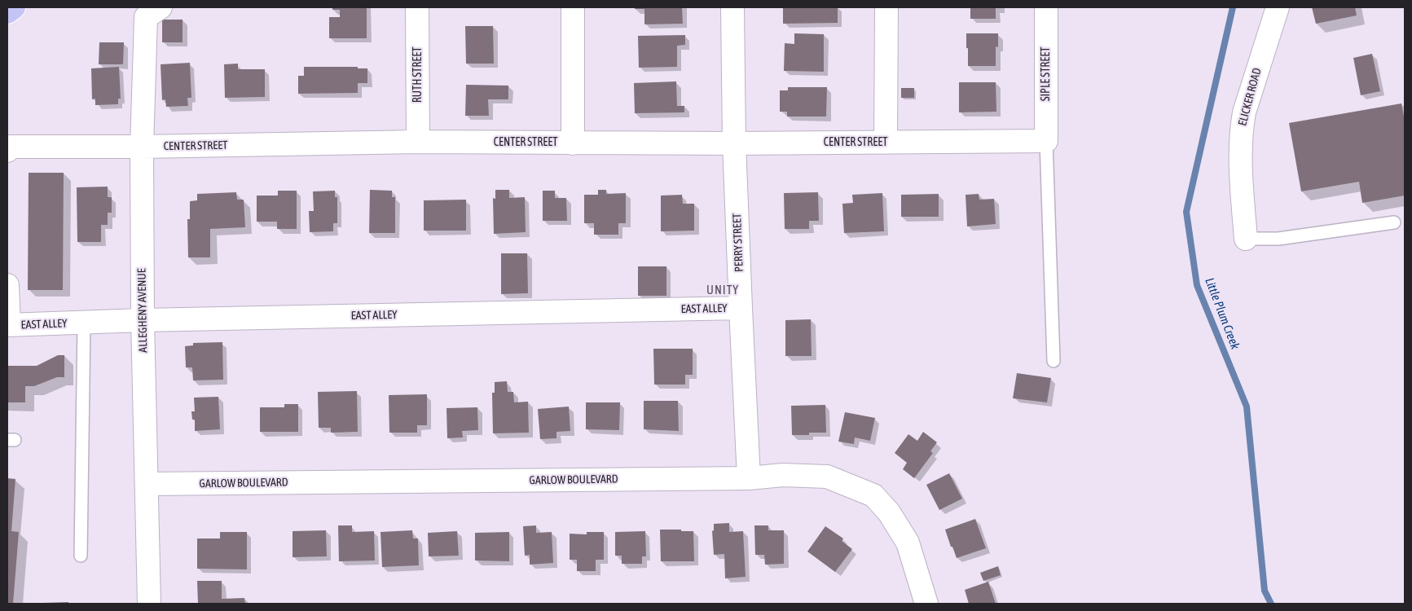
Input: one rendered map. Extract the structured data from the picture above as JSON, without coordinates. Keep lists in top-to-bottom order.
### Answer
{
  "streets": {
    "street": [
      "SIPLE STREET",
      "RUTH STREET",
      "ELICKER ROAD",
      "CENTER STREET",
      "PERRY STREET",
      "EAST ALLEY",
      "ALLEGHENY AVENUE",
      "GARLOW BOULEVARD"
    ]
  },
  "crossings": [
    ["SIPLE STREET", "CENTER STREET"],
    ["RUTH STREET", "CENTER STREET"],
    ["CENTER STREET", "PERRY STREET"],
    ["CENTER STREET", "ALLEGHENY AVENUE"],
    ["PERRY STREET", "EAST ALLEY"],
    ["PERRY STREET", "GARLOW BOULEVARD"],
    ["EAST ALLEY", "ALLEGHENY AVENUE"],
    ["ALLEGHENY AVENUE", "GARLOW BOULEVARD"]
  ],
  "districts": ["UNITY"],
  "water": ["Little Plum Creek"]
}
